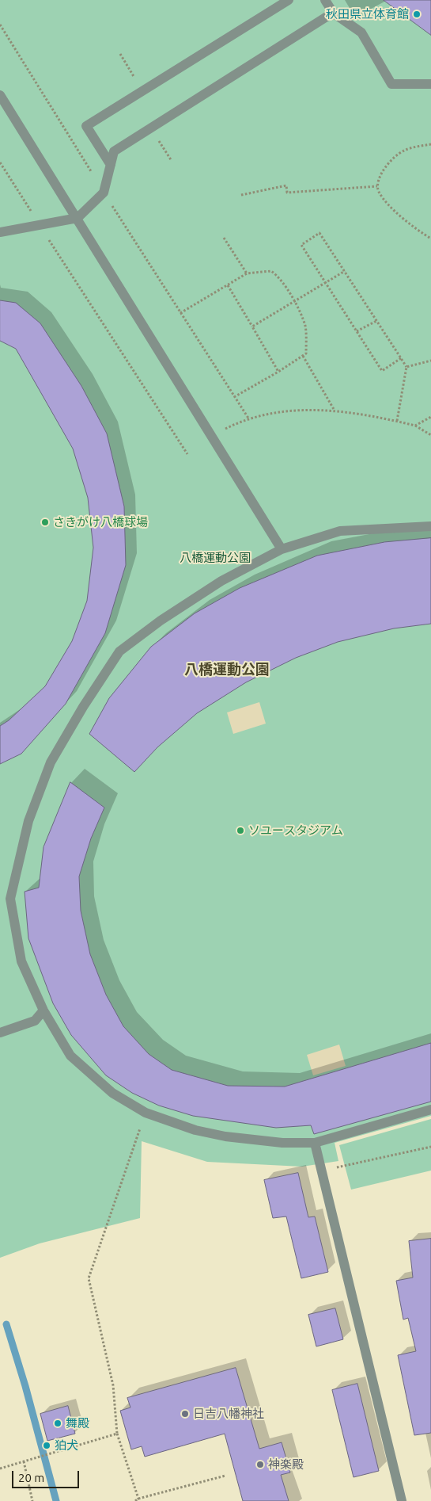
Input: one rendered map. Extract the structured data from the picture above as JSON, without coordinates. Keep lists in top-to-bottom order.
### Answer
{
  "districts": ["八橋運動公園"],
  "parks": ["八橋運動公園"],
  "places": [
    "秋田県立体育館",
    "さきがけ八橋球場",
    "ソユースタジアム",
    "日吉八幡神社",
    "舞殿",
    "狛犬",
    "神楽殿"
  ],
  "scale_bar": "20 m"
}
